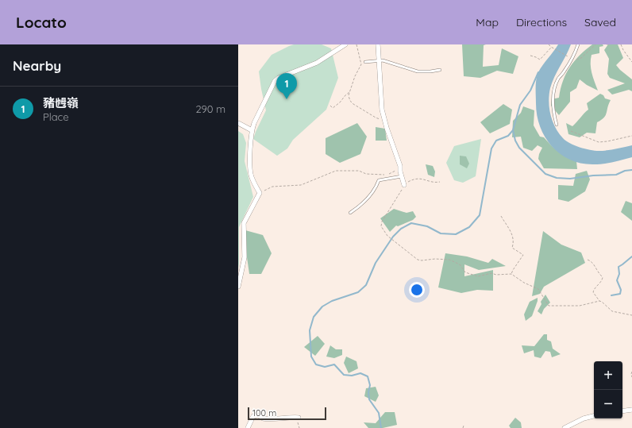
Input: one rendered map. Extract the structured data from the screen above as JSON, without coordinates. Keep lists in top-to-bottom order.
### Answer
{
  "scale_bar": "100 m",
  "page": {
    "header": "Locato",
    "nav": ["Map", "Directions", "Saved"],
    "heading": "Nearby",
    "pins": "1",
    "list": [
      {
        "mark": "1",
        "name": "豬乸嶺",
        "note": "Place",
        "value": "290 m"
      }
    ],
    "map_buttons": ["+", "−"],
    "scale": "100 m"
  }
}
